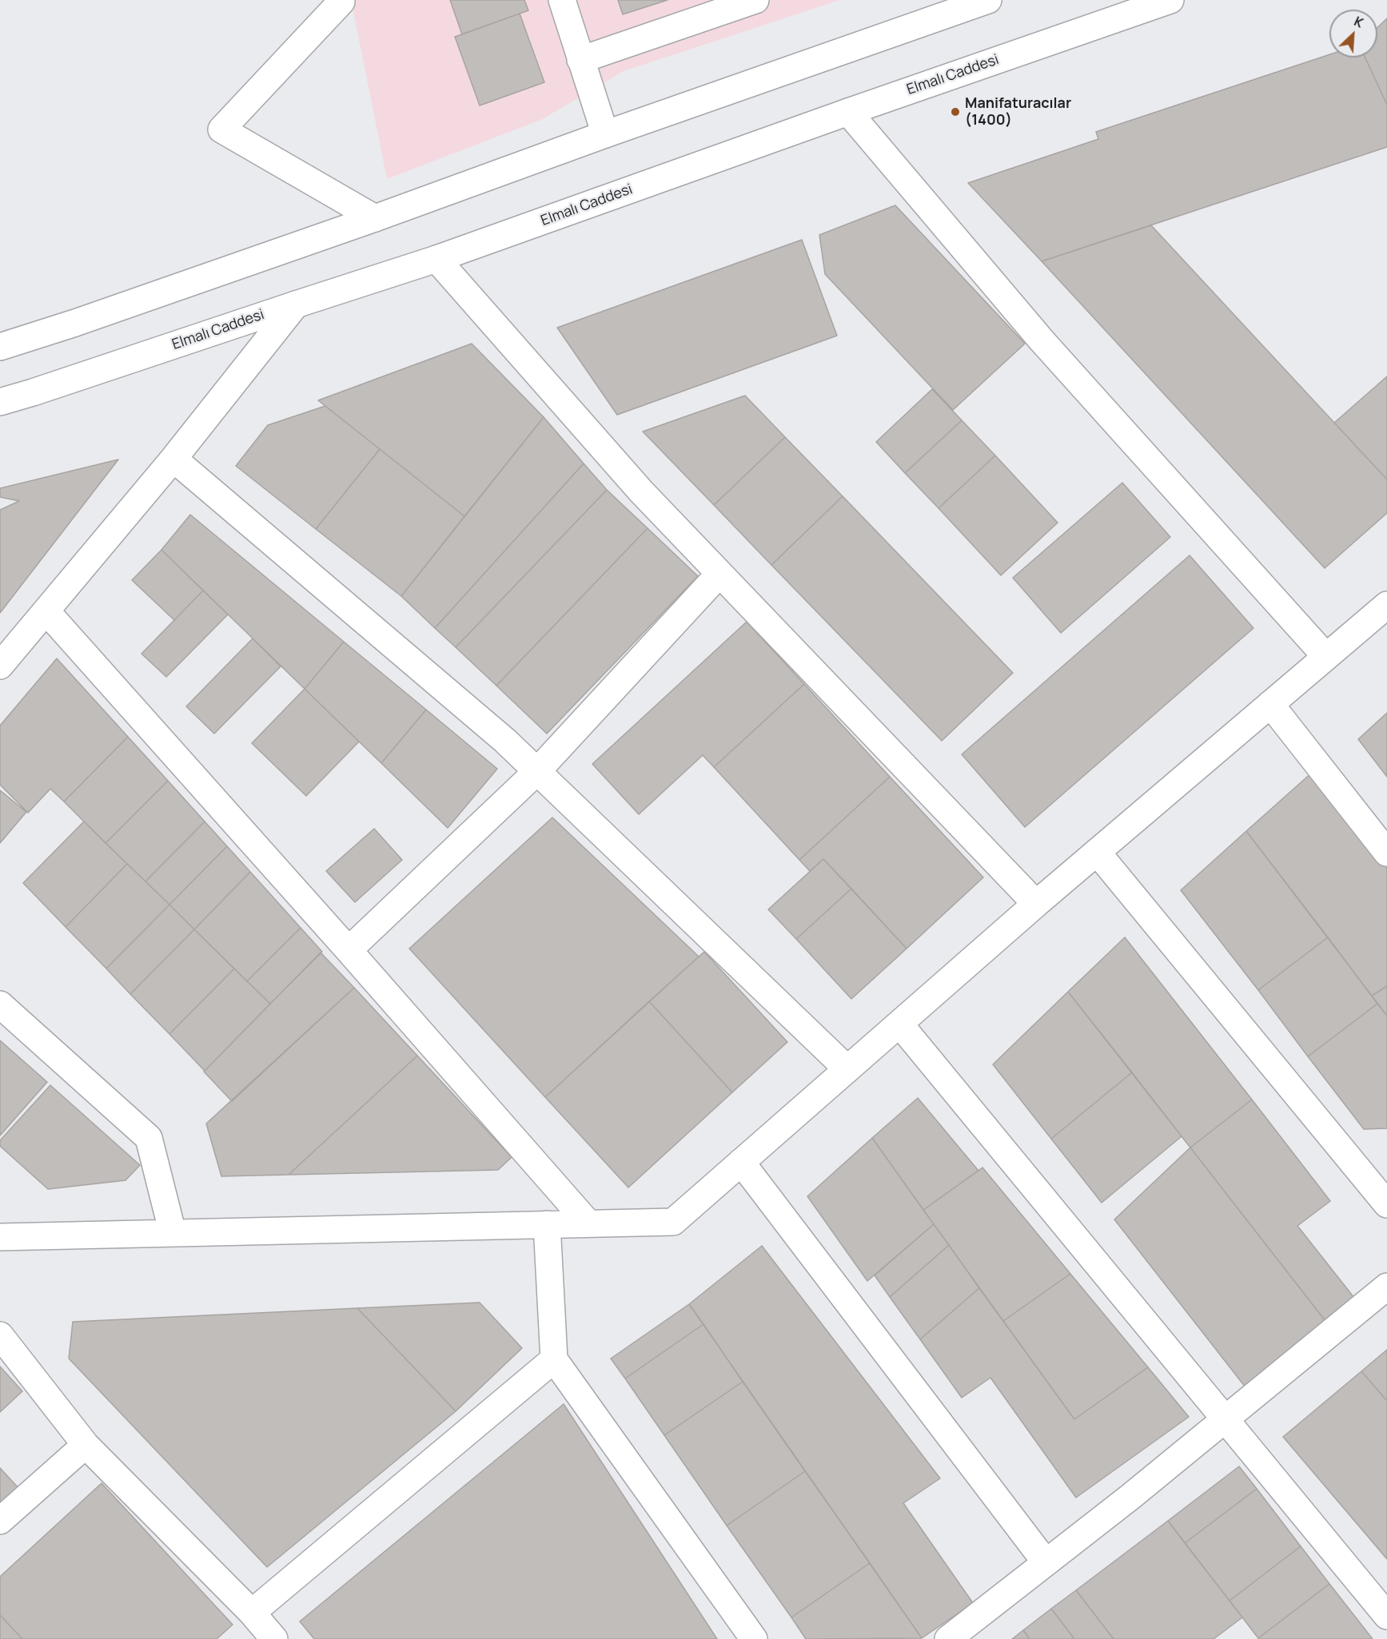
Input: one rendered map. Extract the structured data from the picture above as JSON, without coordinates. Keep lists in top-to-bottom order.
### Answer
{
  "streets": {
    "street": ["Elmalı Caddesi"]
  },
  "places": ["Manifaturacılar (1400)"],
  "north": "top right"
}
